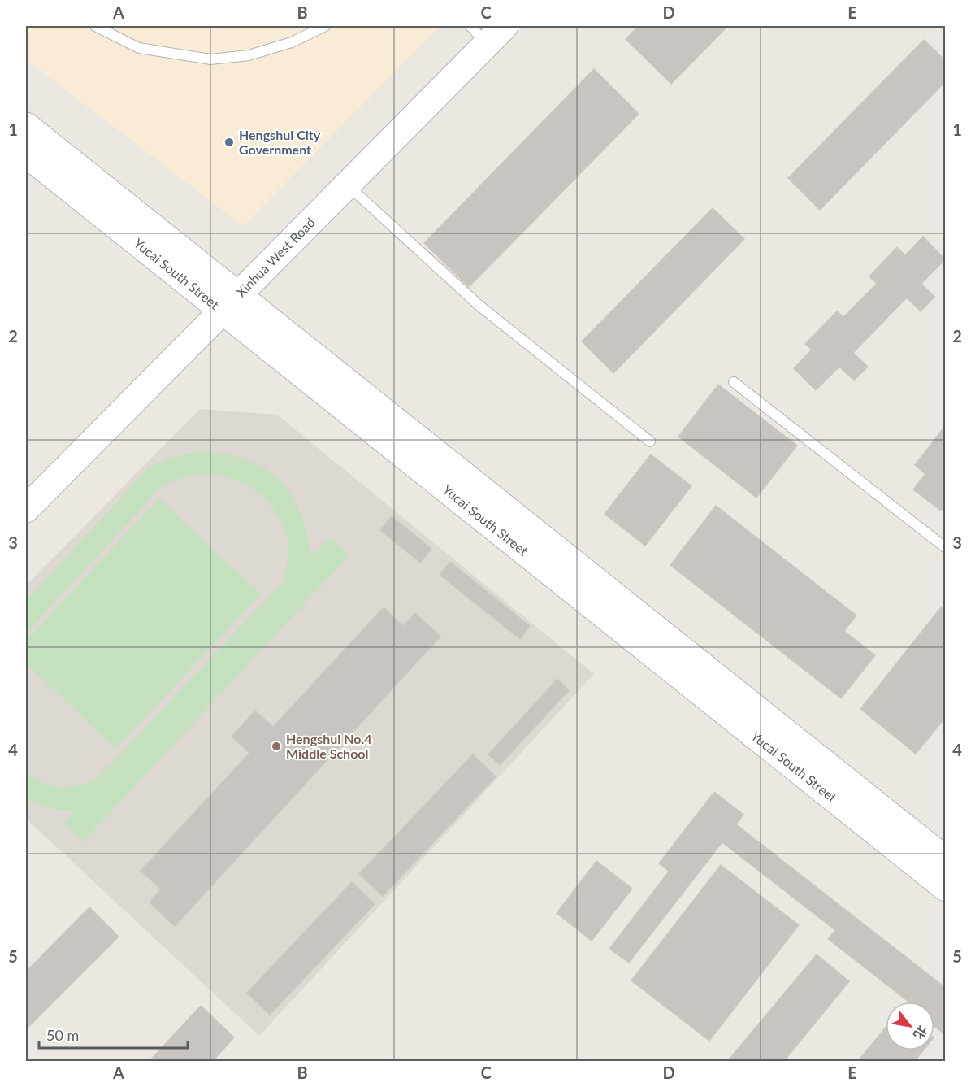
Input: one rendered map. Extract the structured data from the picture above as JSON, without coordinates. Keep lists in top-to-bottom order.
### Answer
{
  "streets": {
    "main road": ["Xinhua West Road", "Yucai South Street"]
  },
  "crossings": [
    ["Xinhua West Road", "Yucai South Street"]
  ],
  "places": ["Hengshui City Government", "Hengshui No.4 Middle School"],
  "scale_bar": "50 m",
  "north": "bottom right",
  "grid": {
    "columns": [
      "A",
      "B",
      "C",
      "D",
      "E"
    ],
    "rows": [
      "1",
      "2",
      "3",
      "4",
      "5"
    ]
  }
}
